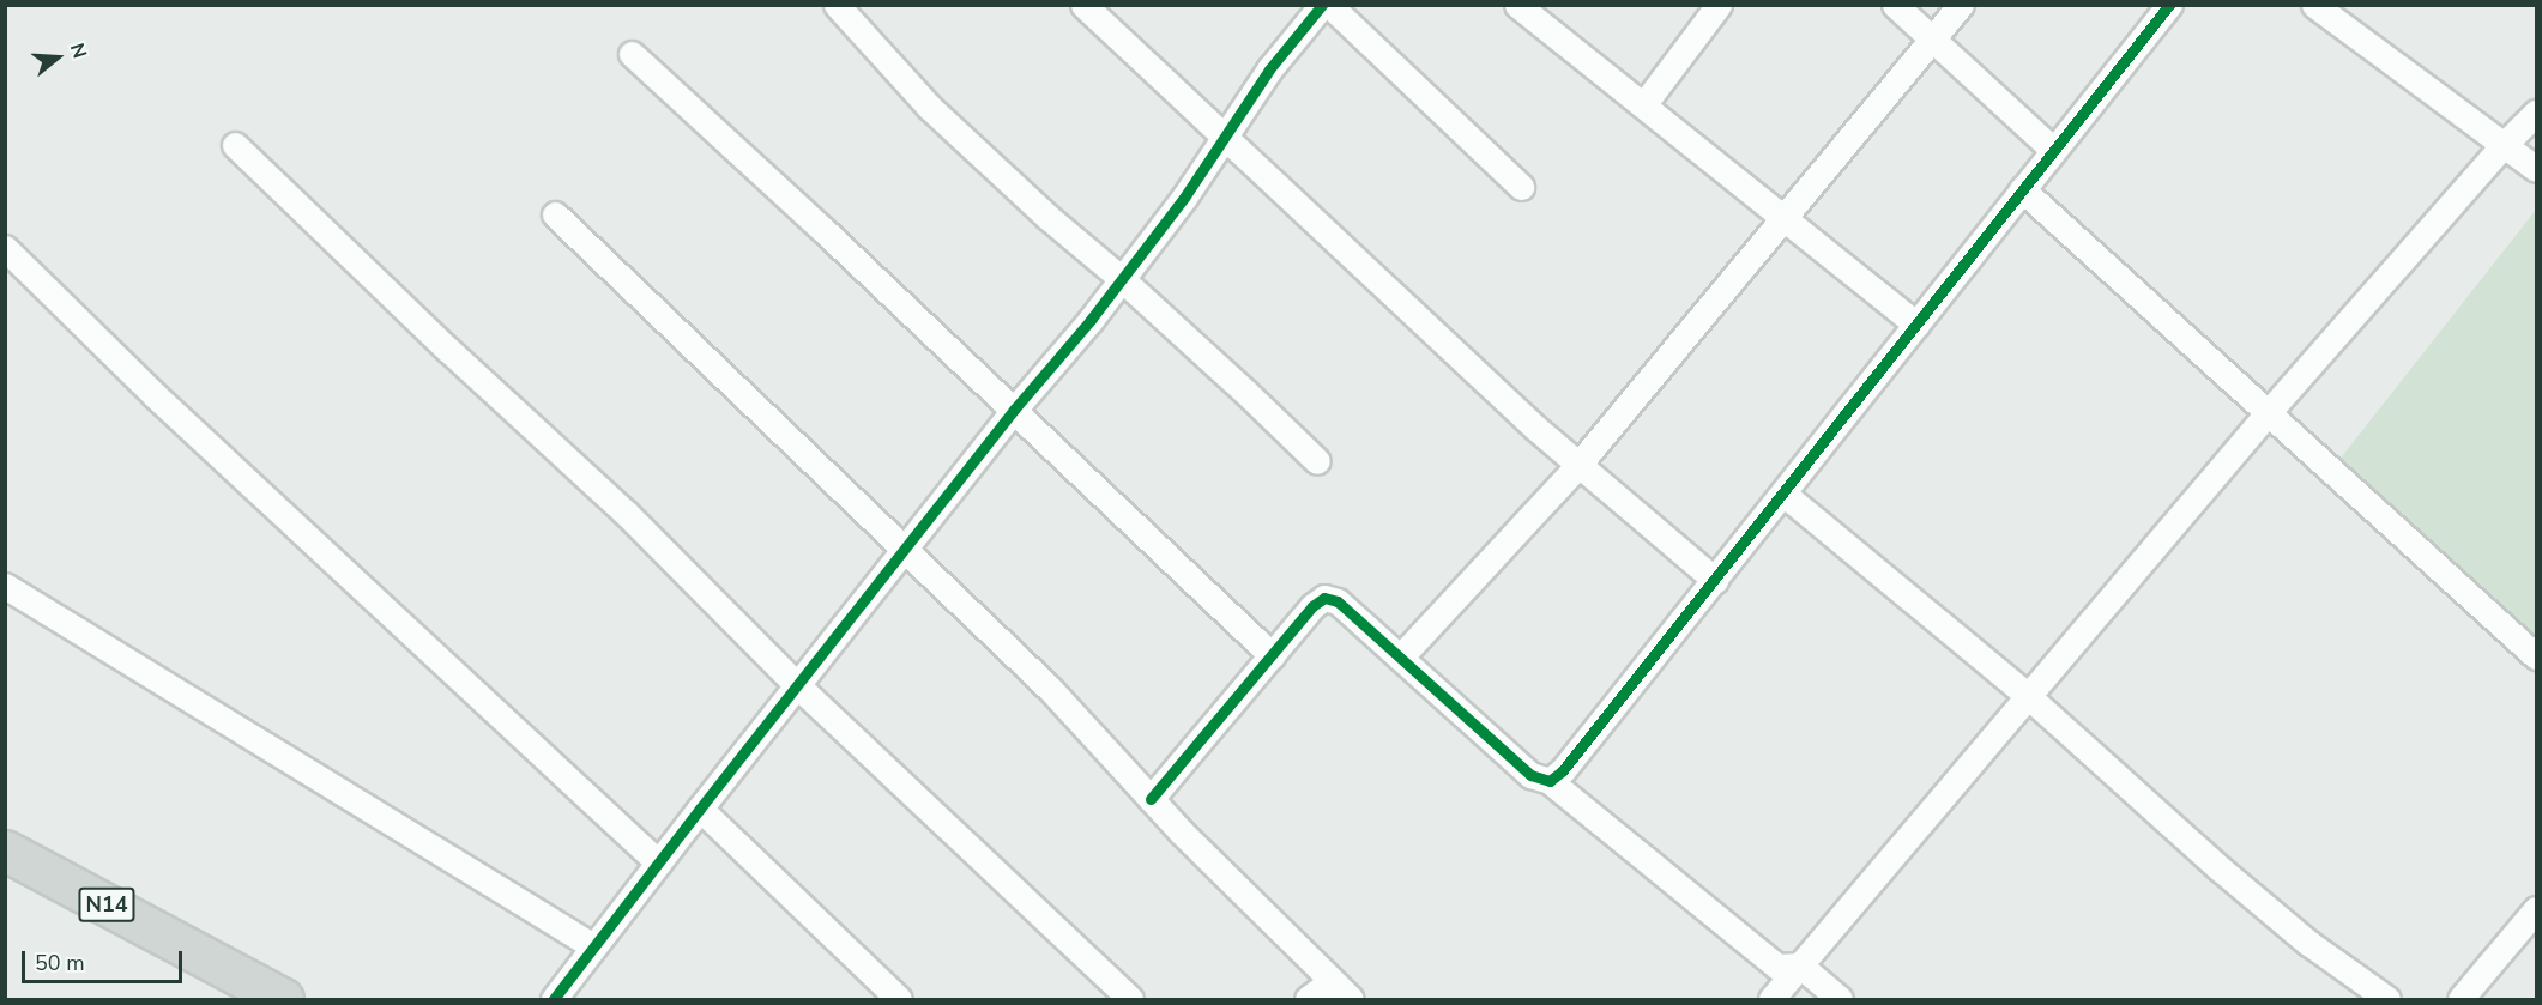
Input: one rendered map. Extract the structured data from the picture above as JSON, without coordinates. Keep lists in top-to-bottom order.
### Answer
{
  "streets": {
    "main road": ["N14"]
  },
  "scale_bar": "50 m",
  "north": "right"
}
